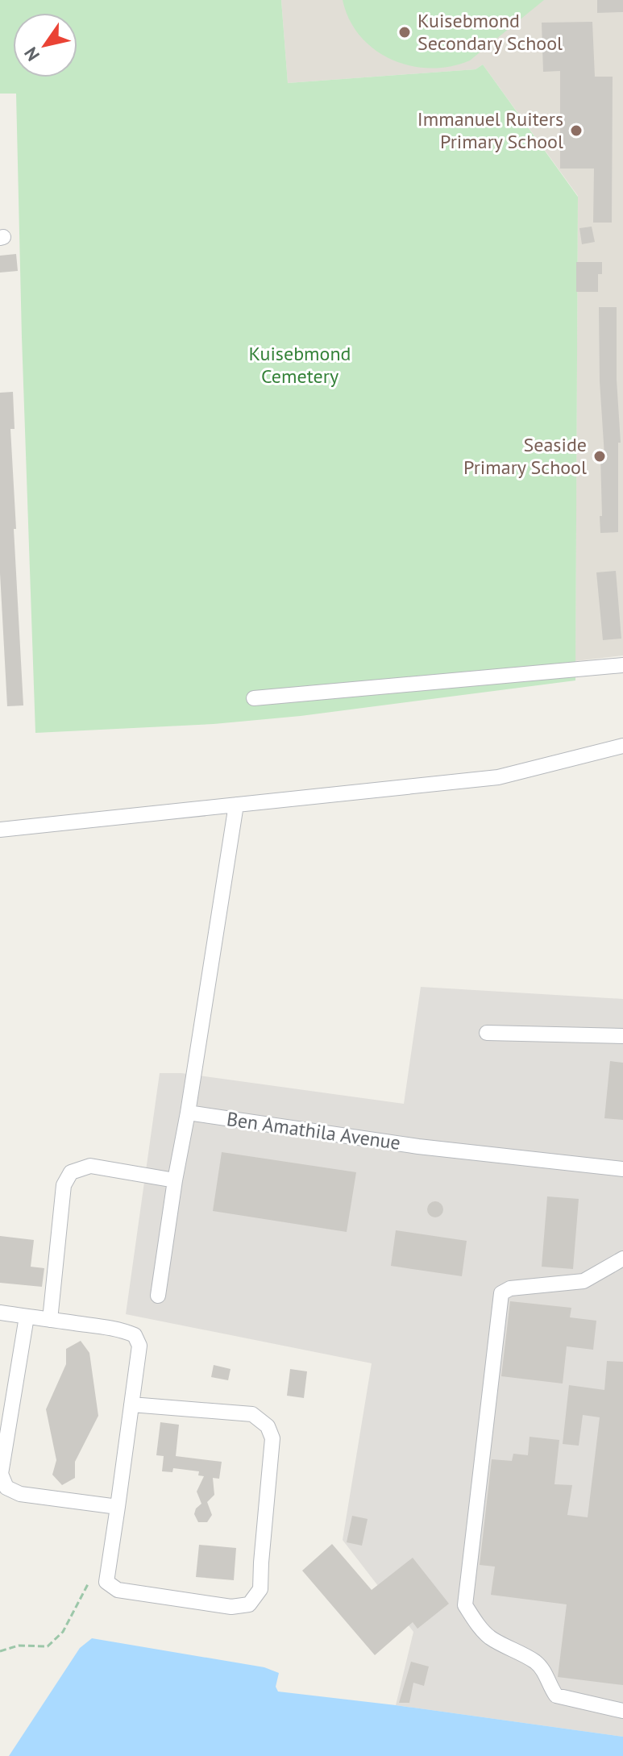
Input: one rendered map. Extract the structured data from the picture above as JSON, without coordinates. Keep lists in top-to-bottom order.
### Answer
{
  "streets": {
    "street": ["Ben Amathila Avenue"]
  },
  "parks": ["Kuisebmond Cemetery"],
  "places": ["Kuisebmond Secondary School", "Immanuel Ruiters Primary School", "Seaside Primary School"],
  "north": "bottom left"
}
